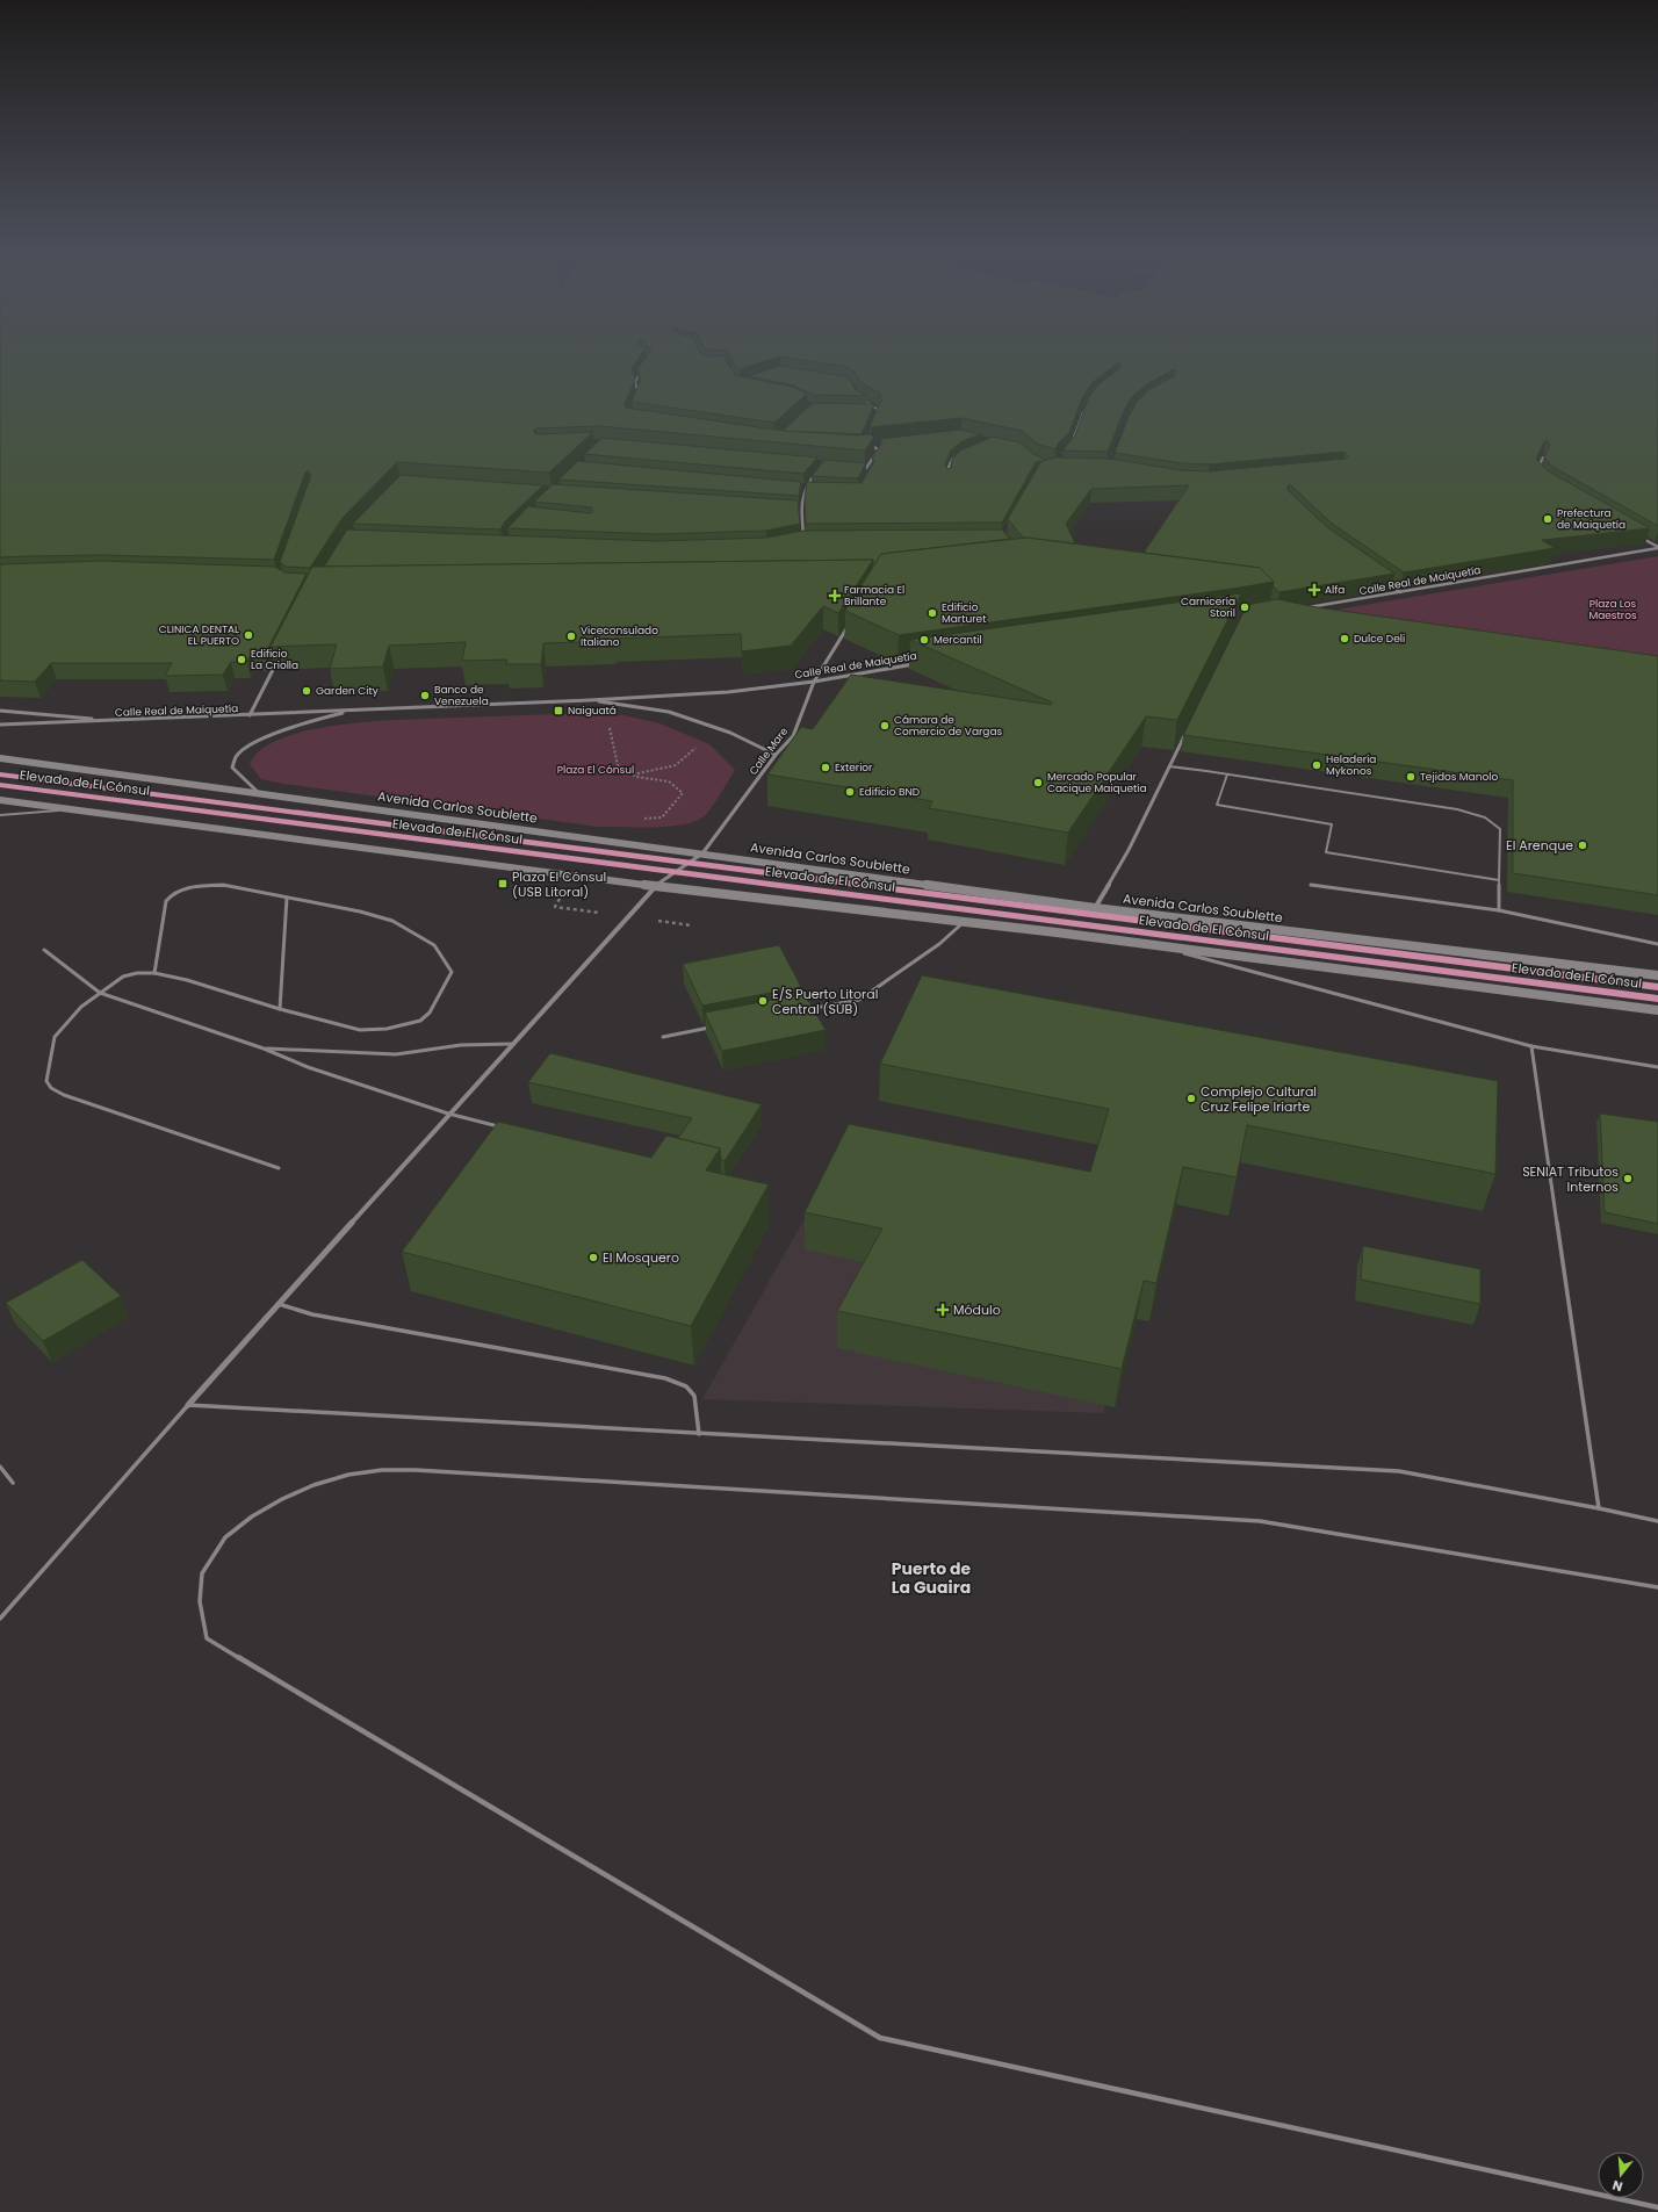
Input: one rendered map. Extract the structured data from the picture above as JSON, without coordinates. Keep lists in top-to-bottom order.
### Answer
{
  "streets": {
    "main road": ["Elevado de El Cónsul"],
    "street": ["Calle Real de Maiquetía", "Calle Mare", "Avenida Carlos Soublette"]
  },
  "crossings": [
    ["Calle Real de Maiquetía", "Calle Mare"],
    ["Calle Real de Maiquetía", "Avenida Carlos Soublette"],
    ["Calle Mare", "Avenida Carlos Soublette"]
  ],
  "districts": ["Puerto de La Guaira"],
  "parks": ["Plaza Los Maestros", "Plaza El Cónsul"],
  "places": {
    "other": [
      "Prefectura de Maiquetía",
      "Carnicería Storil",
      "Edificio Marturet",
      "CLINICA DENTAL EL PUERTO",
      "Viceconsulado Italiano",
      "Dulce Deli",
      "Mercantil",
      "Edificio La Criolla",
      "Garden City",
      "Banco de Venezuela",
      "Cámara de Comercio de Vargas",
      "Heladería Mykonos",
      "Exterior",
      "Tejidos Manolo",
      "Mercado Popular Cacique Maiquetía",
      "Edificio BND",
      "El Arenque",
      "E/S Puerto Litoral Central (SUB)",
      "Complejo Cultural Cruz Felipe Iriarte",
      "SENIAT Tributos Internos",
      "El Mosquero"
    ],
    "health": ["Alfa", "Farmacia El Brillante", "Módulo"],
    "transit": ["Naiguatá", "Plaza El Cónsul (USB Litoral)"]
  },
  "north": "bottom"
}
